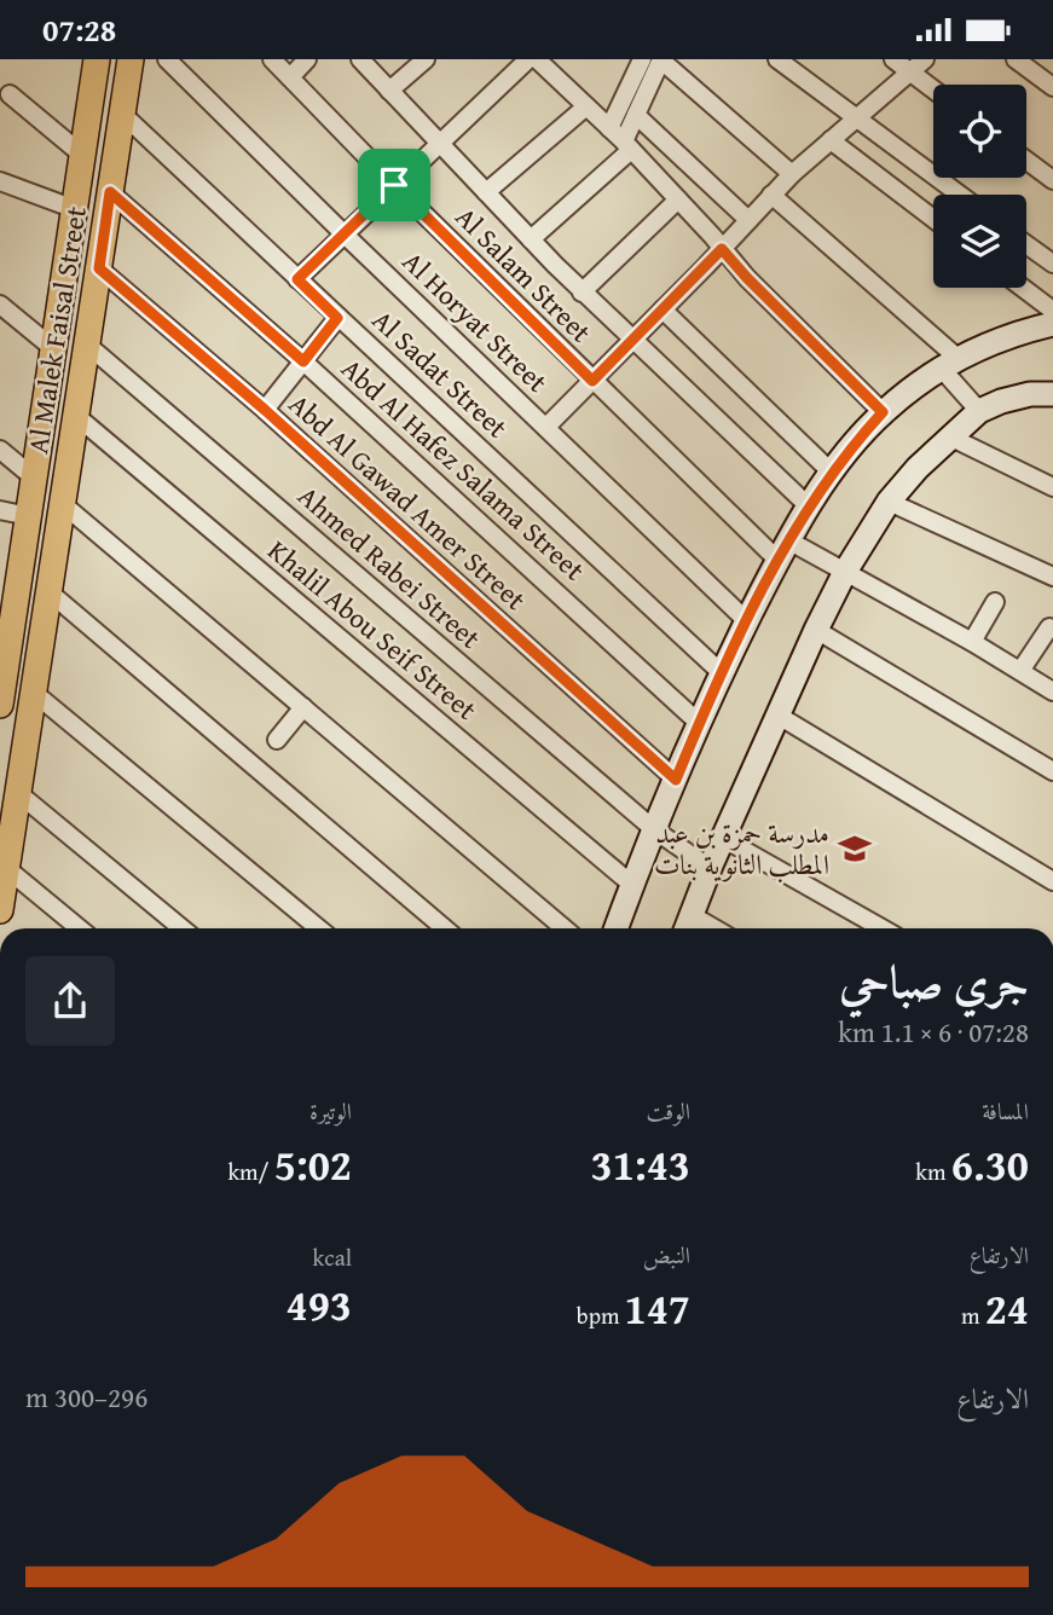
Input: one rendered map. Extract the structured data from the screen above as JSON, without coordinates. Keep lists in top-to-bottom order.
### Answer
{
  "streets": {
    "main road": ["Al Malek Faisal Street"],
    "street": [
      "Al Salam Street",
      "Al Horyat Street",
      "Al Sadat Street",
      "Abd Al Hafez Salama Street",
      "Abd Al Gawad Amer Street",
      "Ahmed Rabei Street",
      "Khalil Abou Seif Street"
    ]
  },
  "crossings": [
    ["Al Malek Faisal Street", "Al Sadat Street"],
    ["Al Malek Faisal Street", "Abd Al Hafez Salama Street"],
    ["Al Malek Faisal Street", "Abd Al Gawad Amer Street"],
    ["Al Malek Faisal Street", "Ahmed Rabei Street"],
    ["Al Malek Faisal Street", "Khalil Abou Seif Street"]
  ],
  "places": {
    "school or university": ["مدرسة حمزة بن عبد المطلب الثانوية بنات"]
  },
  "page": {
    "status": "07:28",
    "heading": ["جري صباحي", "07:28 · 6 × 1.1 km"],
    "stats": [
      ["المسافة", "6.30 km"],
      ["الوقت", "31:43"],
      ["الوتيرة", "5:02 /km"],
      ["الارتفاع", "24 m"],
      ["النبض", "147 bpm"],
      ["kcal", "493"]
    ],
    "chart": ["الارتفاع", "296–300 m"]
  }
}
